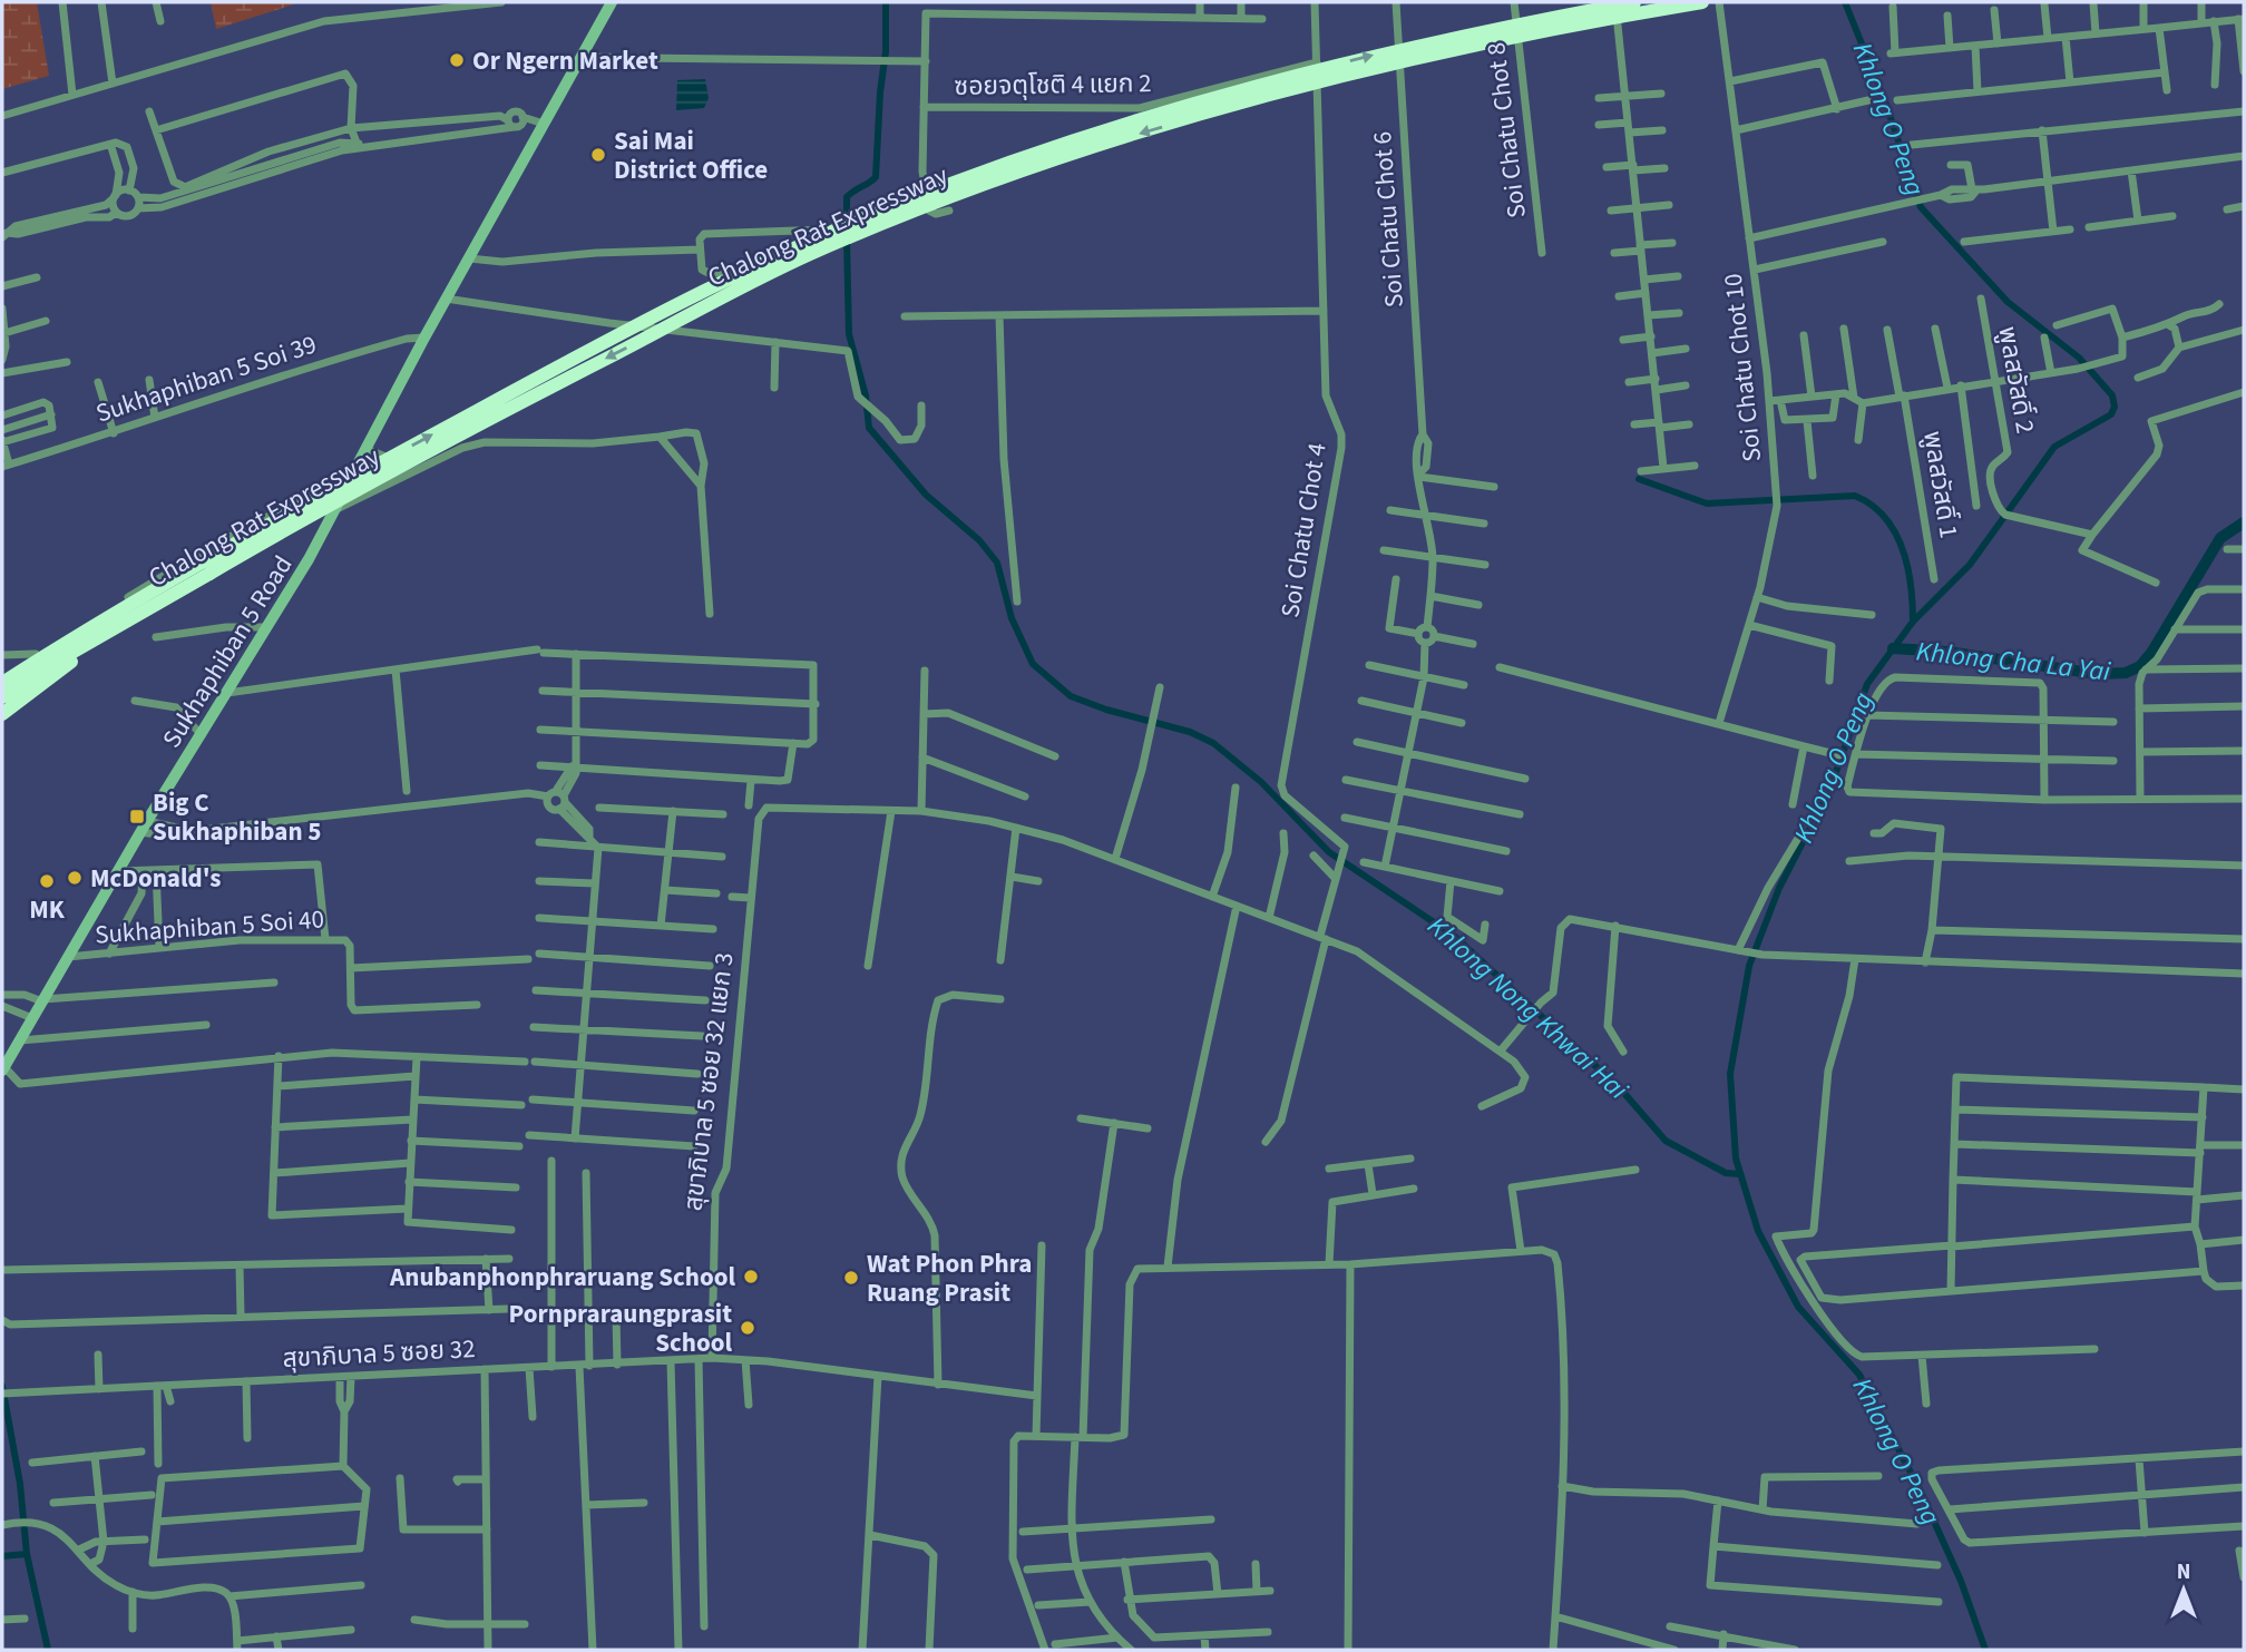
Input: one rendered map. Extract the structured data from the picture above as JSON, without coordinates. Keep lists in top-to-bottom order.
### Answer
{
  "streets": {
    "highway": ["Chalong Rat Expressway"],
    "main road": ["Sukhaphiban 5 Road"],
    "street": [
      "ซอยจตุโชติ 4 แยก 2",
      "Soi Chatu Chot 8",
      "Soi Chatu Chot 6",
      "Soi Chatu Chot 10",
      "Sukhaphiban 5 Soi 39",
      "พูลสวัสดิ์ 2",
      "พูลสวัสดิ์ 1",
      "Soi Chatu Chot 4",
      "Sukhaphiban 5 Soi 40",
      "สุขาภิบาล 5 ซอย 32 แยก 3",
      "สุขาภิบาล 5 ซอย 32"
    ]
  },
  "crossings": [
    ["ซอยจตุโชติ 4 แยก 2", "Soi Chatu Chot 4"],
    ["Sukhaphiban 5 Soi 39", "Sukhaphiban 5 Road"],
    ["Sukhaphiban 5 Road", "Sukhaphiban 5 Soi 40"],
    ["สุขาภิบาล 5 ซอย 32 แยก 3", "สุขาภิบาล 5 ซอย 32"]
  ],
  "water": ["Khlong O Peng", "Khlong Cha La Yai", "Khlong Nong Khwai Hai"],
  "places": {
    "other": [
      "Or Ngern Market",
      "Sai Mai District Office",
      "McDonald's",
      "MK",
      "Anubanphonphraruang School",
      "Wat Phon Phra Ruang Prasit",
      "Pornpraraungprasit School"
    ],
    "transit": ["Big C Sukhaphiban 5"]
  },
  "north": "top"
}
